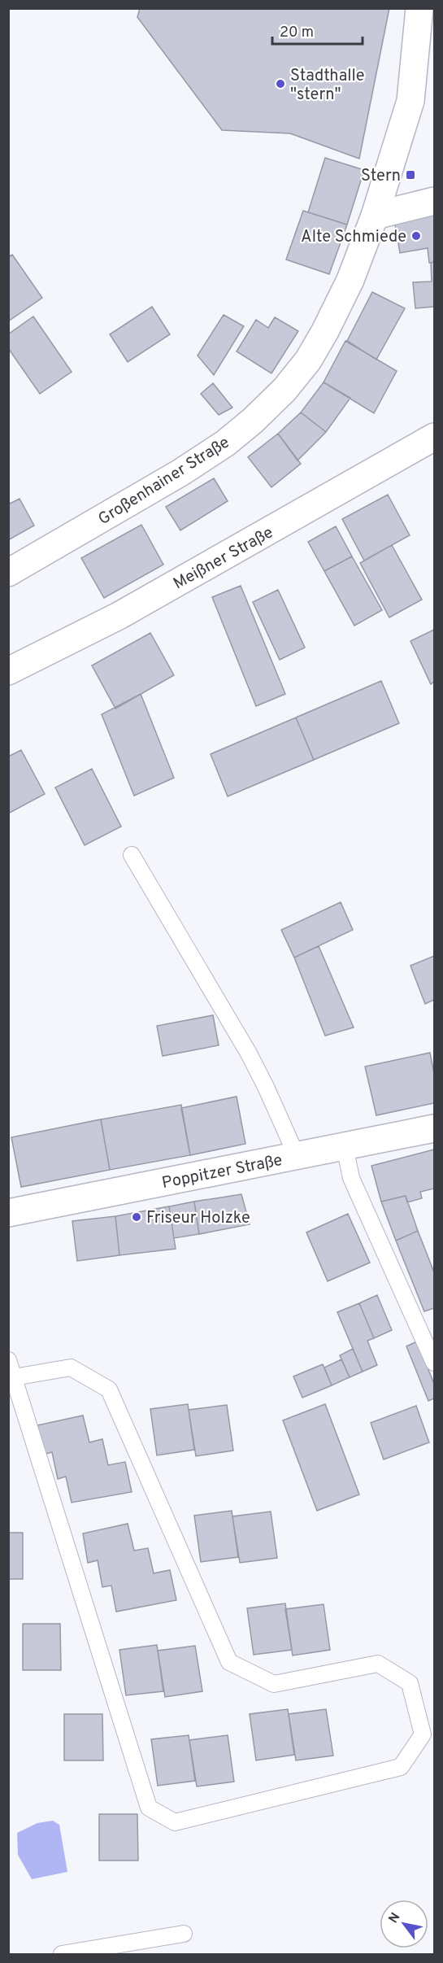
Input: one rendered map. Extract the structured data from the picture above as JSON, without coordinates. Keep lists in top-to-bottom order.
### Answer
{
  "streets": {
    "street": ["Großenhainer Straße", "Meißner Straße", "Poppitzer Straße"]
  },
  "places": {
    "other": ["Stadthalle \"stern\"", "Alte Schmiede", "Friseur Holzke"],
    "transit": ["Stern"]
  },
  "scale_bar": "20 m",
  "north": "top left"
}
